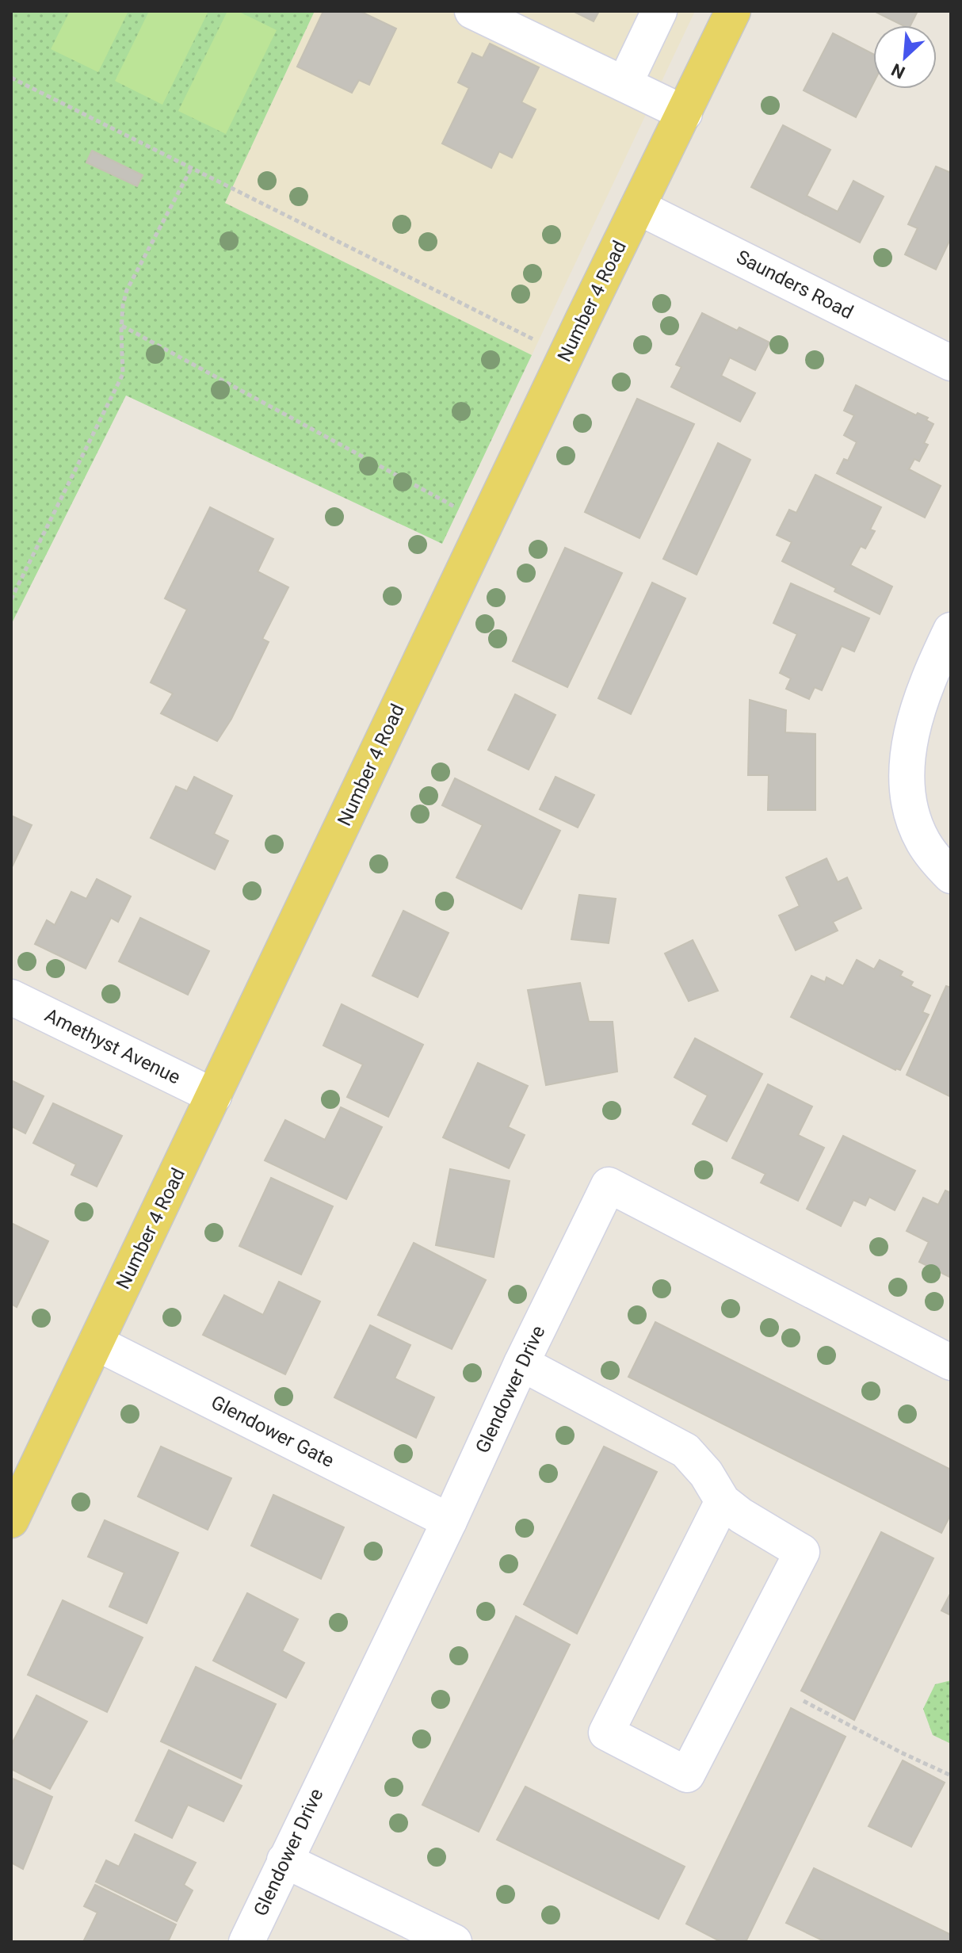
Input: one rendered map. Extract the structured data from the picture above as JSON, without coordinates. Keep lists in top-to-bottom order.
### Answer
{
  "streets": {
    "main road": ["Number 4 Road"],
    "street": [
      "Saunders Road",
      "Amethyst Avenue",
      "Glendower Drive",
      "Glendower Gate"
    ]
  },
  "crossings": [
    ["Saunders Road", "Number 4 Road"],
    ["Number 4 Road", "Amethyst Avenue"],
    ["Number 4 Road", "Glendower Gate"],
    ["Glendower Drive", "Glendower Gate"]
  ],
  "north": "bottom left"
}
